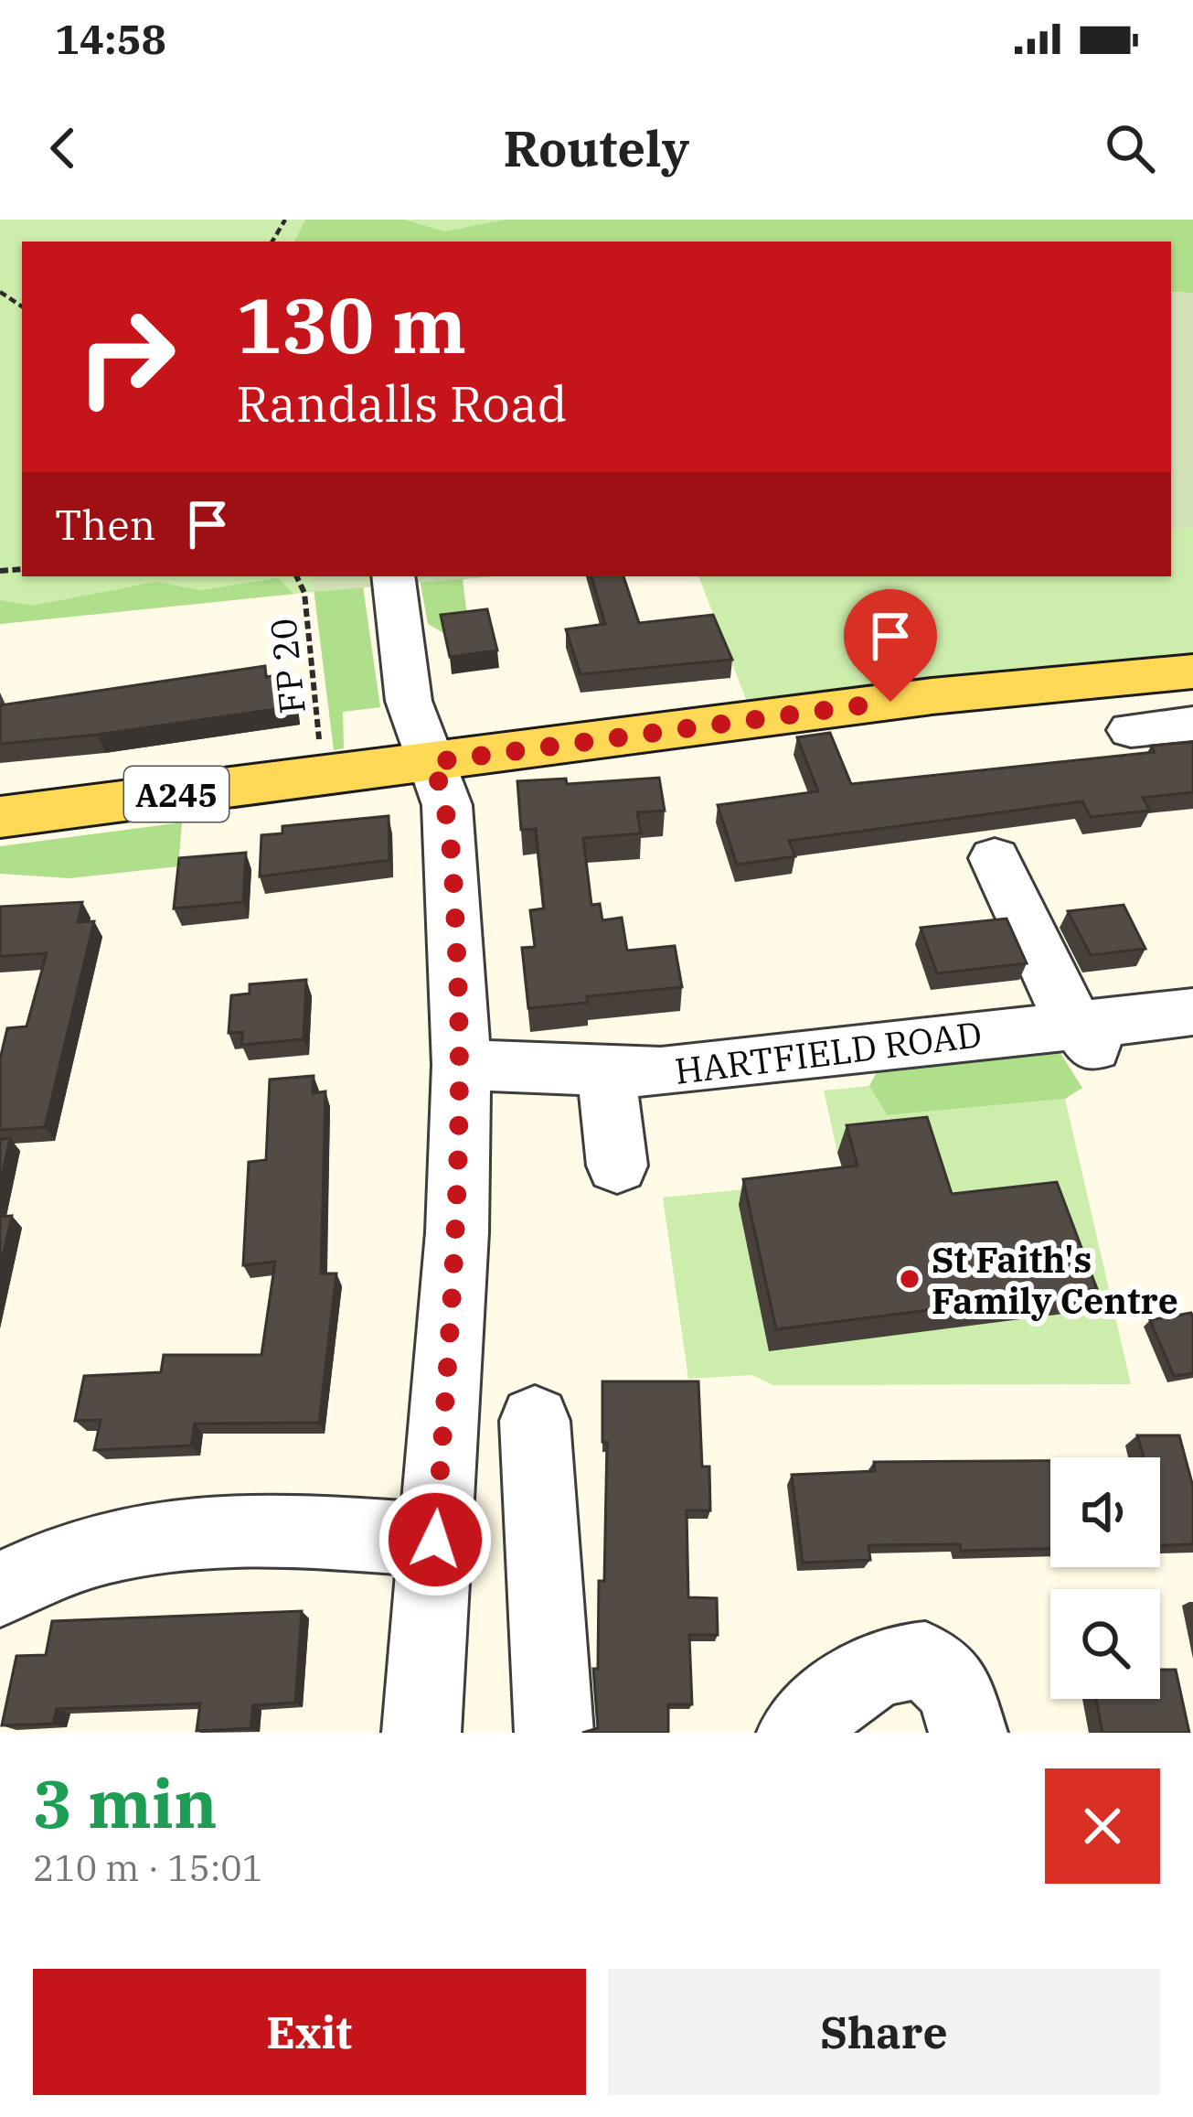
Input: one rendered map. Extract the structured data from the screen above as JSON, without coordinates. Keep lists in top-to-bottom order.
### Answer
{
  "streets": {
    "main road": ["A245"],
    "street": ["HARTFIELD ROAD"],
    "path": ["FP 20"]
  },
  "places": ["St Faith's Family Centre"],
  "page": {
    "status": "14:58",
    "header": "Routely",
    "turn": ["130 m", "Randalls Road"],
    "then": "Then",
    "heading": ["3 min", "210 m · 15:01"],
    "buttons": ["Exit", "Share"]
  }
}
